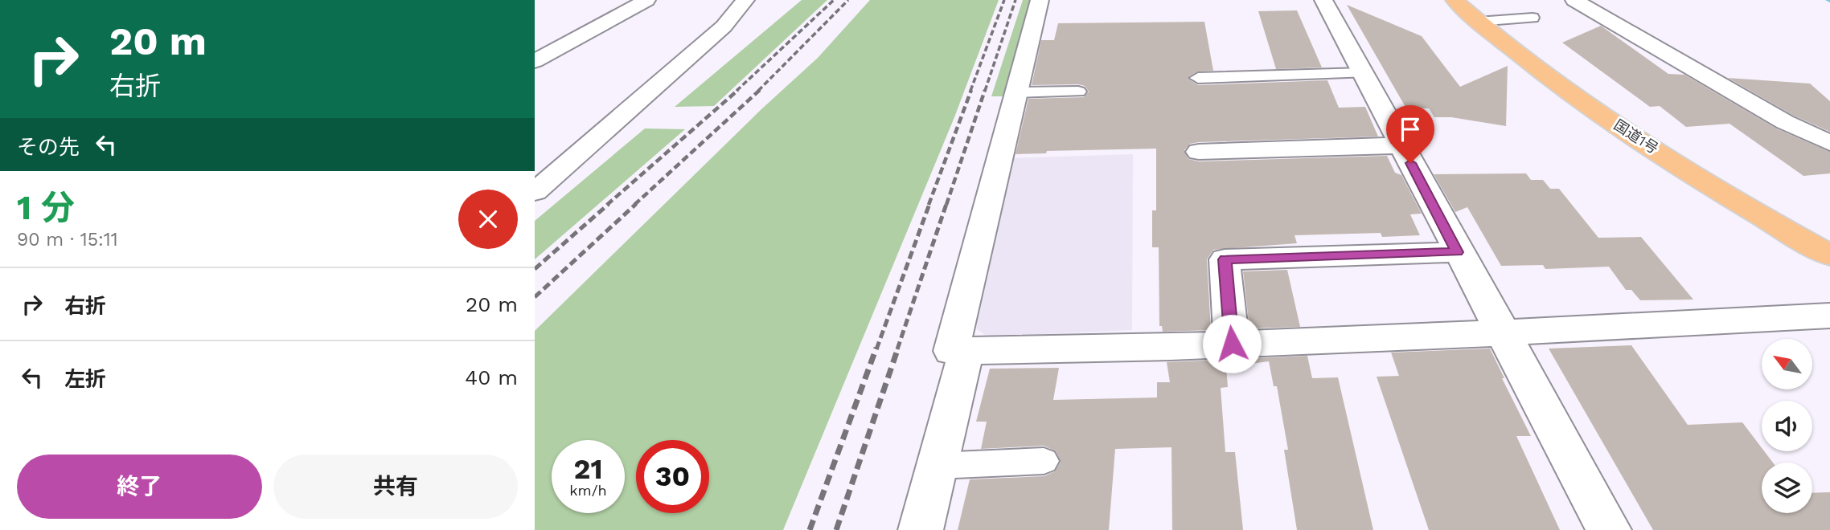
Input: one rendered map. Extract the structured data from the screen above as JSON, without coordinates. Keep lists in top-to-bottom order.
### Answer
{
  "streets": {
    "highway": ["国道1号"]
  },
  "north": "top left",
  "page": {
    "turn": ["20 m", "右折"],
    "then": "その先",
    "heading": ["1 分", "90 m · 15:11"],
    "list": [
      {
        "name": "右折",
        "value": "20 m"
      },
      {
        "name": "左折",
        "value": "40 m"
      }
    ],
    "speed": "21 km/h",
    "limit": "30",
    "buttons": ["終了", "共有"]
  }
}
